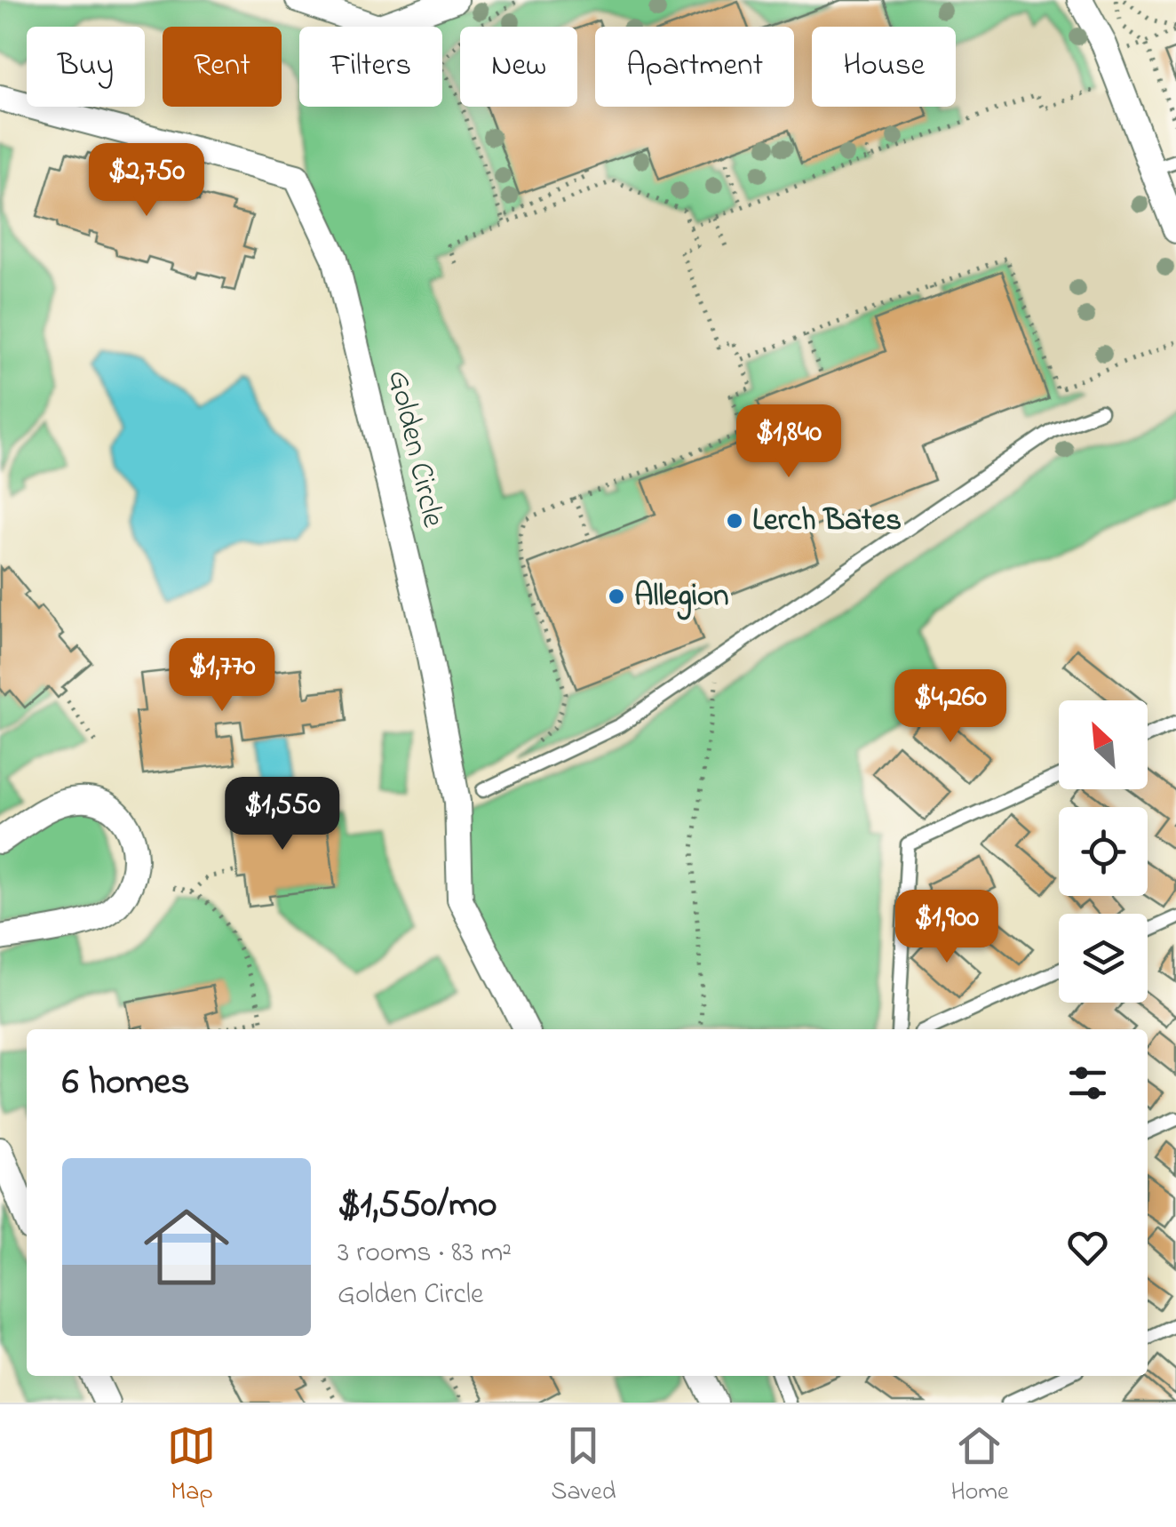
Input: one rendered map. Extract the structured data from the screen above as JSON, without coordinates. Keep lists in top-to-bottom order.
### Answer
{
  "streets": {
    "street": ["Golden Circle"]
  },
  "places": ["Lerch Bates", "Allegion"],
  "north": "top left",
  "page": {
    "chip": [
      "Buy",
      "Rent",
      "Filters",
      "New",
      "Apartment",
      "House"
    ],
    "price": [
      "$2,750",
      "$1,840",
      "$1,770",
      "$4,260",
      "$1,550",
      "$1,900"
    ],
    "heading": "6 homes",
    "list": [
      {
        "name": "$1,550/mo",
        "note": "3 rooms · 83 m² · Golden Circle"
      }
    ],
    "tabs": ["Map", "Saved", "Home"]
  }
}
